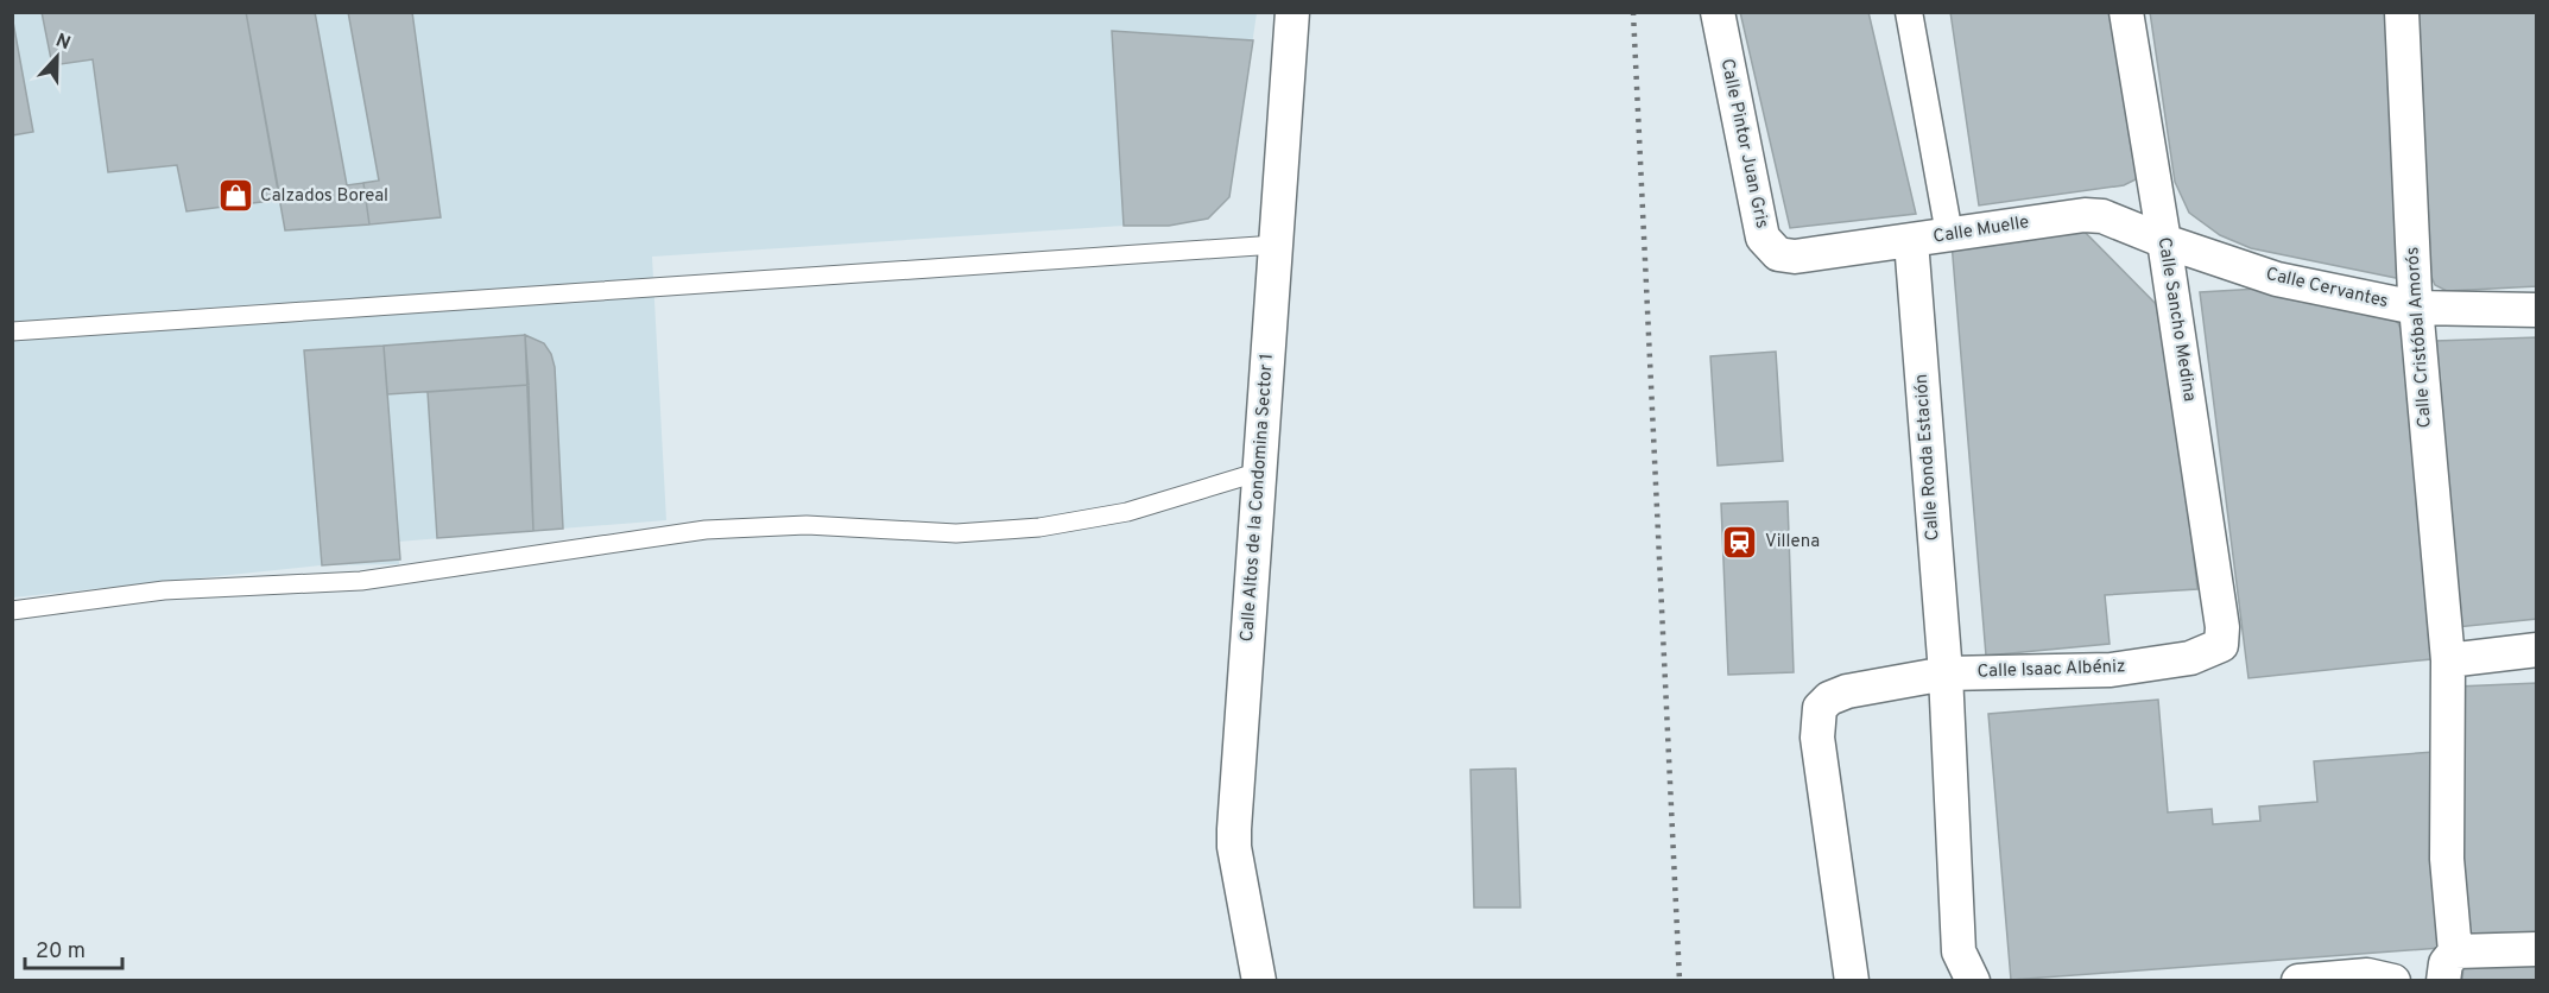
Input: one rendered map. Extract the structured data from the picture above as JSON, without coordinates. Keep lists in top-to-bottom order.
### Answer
{
  "streets": {
    "street": [
      "Calle Pintor Juan Gris",
      "Calle Muelle",
      "Calle Cervantes",
      "Calle Sancho Medina",
      "Calle Cristóbal Amorós",
      "Calle Ronda Estación",
      "Calle Altos de la Condomina Sector 1",
      "Calle Isaac Albéniz"
    ]
  },
  "crossings": [
    ["Calle Pintor Juan Gris", "Calle Muelle"],
    ["Calle Muelle", "Calle Cervantes"],
    ["Calle Muelle", "Calle Sancho Medina"],
    ["Calle Muelle", "Calle Ronda Estación"],
    ["Calle Cervantes", "Calle Sancho Medina"],
    ["Calle Cervantes", "Calle Cristóbal Amorós"],
    ["Calle Sancho Medina", "Calle Isaac Albéniz"],
    ["Calle Ronda Estación", "Calle Isaac Albéniz"]
  ],
  "places": {
    "shop": ["Calzados Boreal"],
    "station": ["Villena"]
  },
  "scale_bar": "20 m",
  "north": "top"
}
